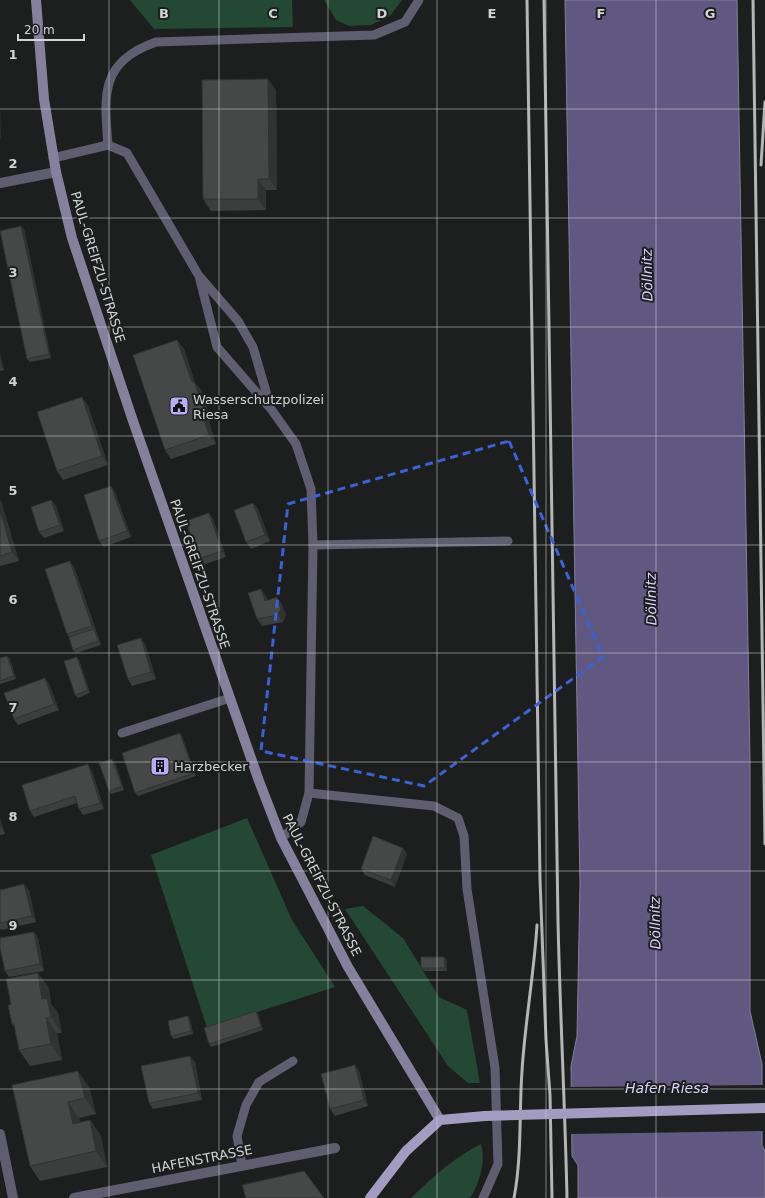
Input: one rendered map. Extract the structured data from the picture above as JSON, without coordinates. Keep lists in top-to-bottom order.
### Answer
{
  "streets": {
    "main road": ["PAUL-GREIFZU-STRASSE"],
    "street": ["HAFENSTRASSE"]
  },
  "water": ["Döllnitz", "Hafen Riesa"],
  "places": {
    "public building": ["Wasserschutzpolizei Riesa"],
    "building": ["Harzbecker"]
  },
  "scale_bar": "20 m",
  "grid": {
    "columns": [
      "B",
      "C",
      "D",
      "E",
      "F",
      "G"
    ],
    "rows": [
      "1",
      "2",
      "3",
      "4",
      "5",
      "6",
      "7",
      "8",
      "9"
    ]
  }
}
